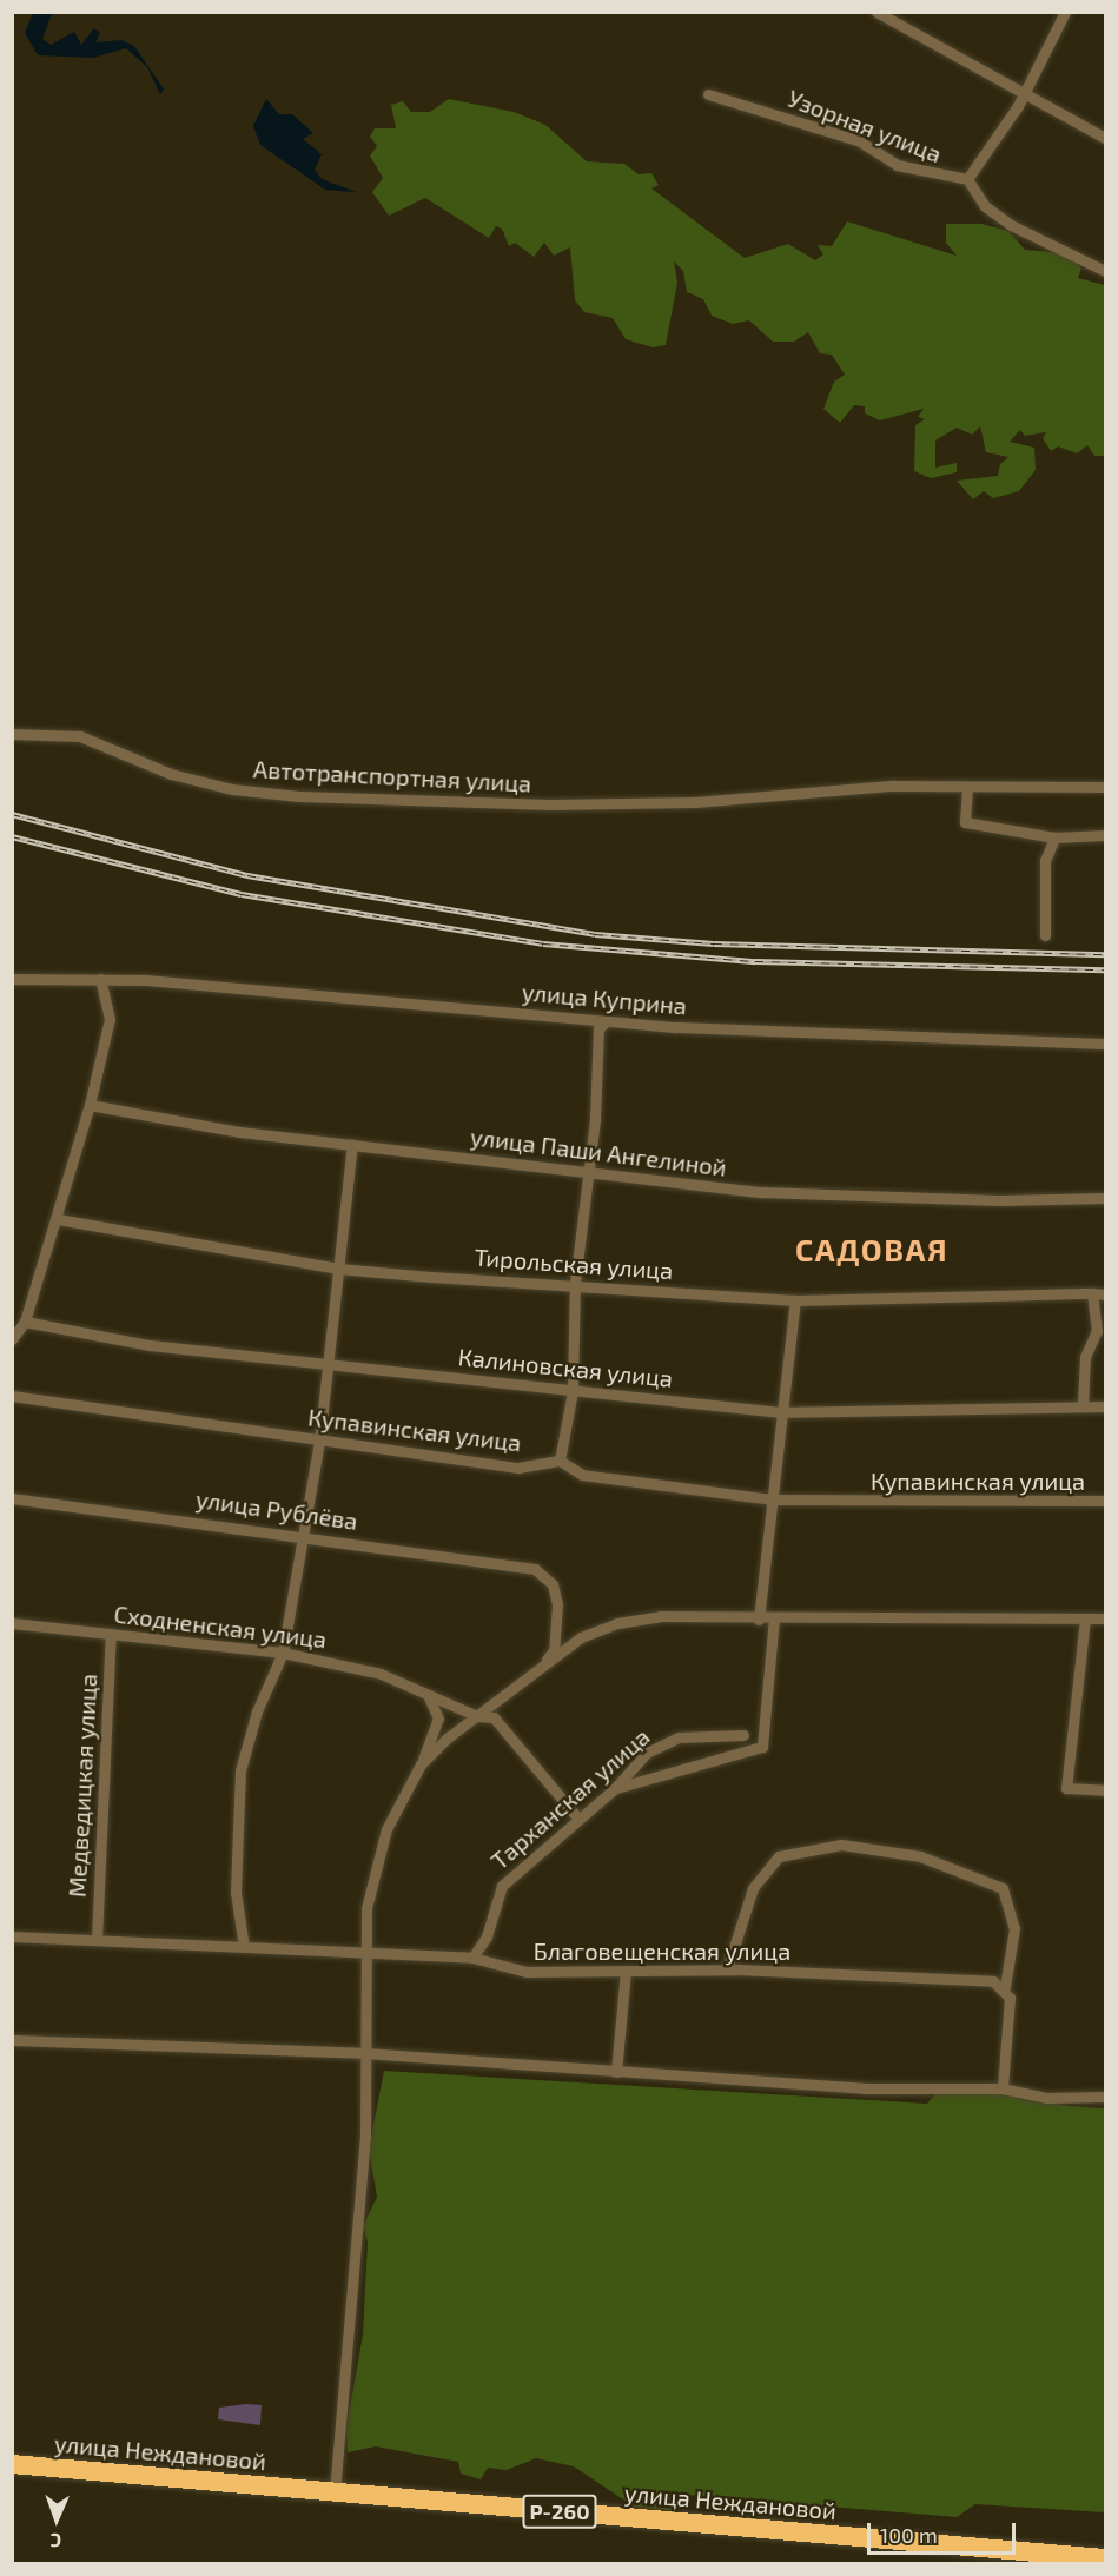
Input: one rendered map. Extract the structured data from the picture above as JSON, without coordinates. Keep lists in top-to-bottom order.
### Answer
{
  "streets": {
    "highway": ["улица Неждановой", "Р-260"],
    "street": [
      "Узорная улица",
      "Автотранспортная улица",
      "улица Куприна",
      "улица Паши Ангелиной",
      "Тирольская улица",
      "Калиновская улица",
      "Купавинская улица",
      "улица Рублёва",
      "Сходненская улица",
      "Медведицкая улица",
      "Тарханская улица",
      "Благовещенская улица"
    ]
  },
  "crossings": [
    ["Сходненская улица", "Медведицкая улица"],
    ["Сходненская улица", "Тарханская улица"],
    ["Медведицкая улица", "Благовещенская улица"],
    ["Тарханская улица", "Благовещенская улица"]
  ],
  "districts": ["САДОВАЯ"],
  "scale_bar": "100 m",
  "north": "bottom"
}
